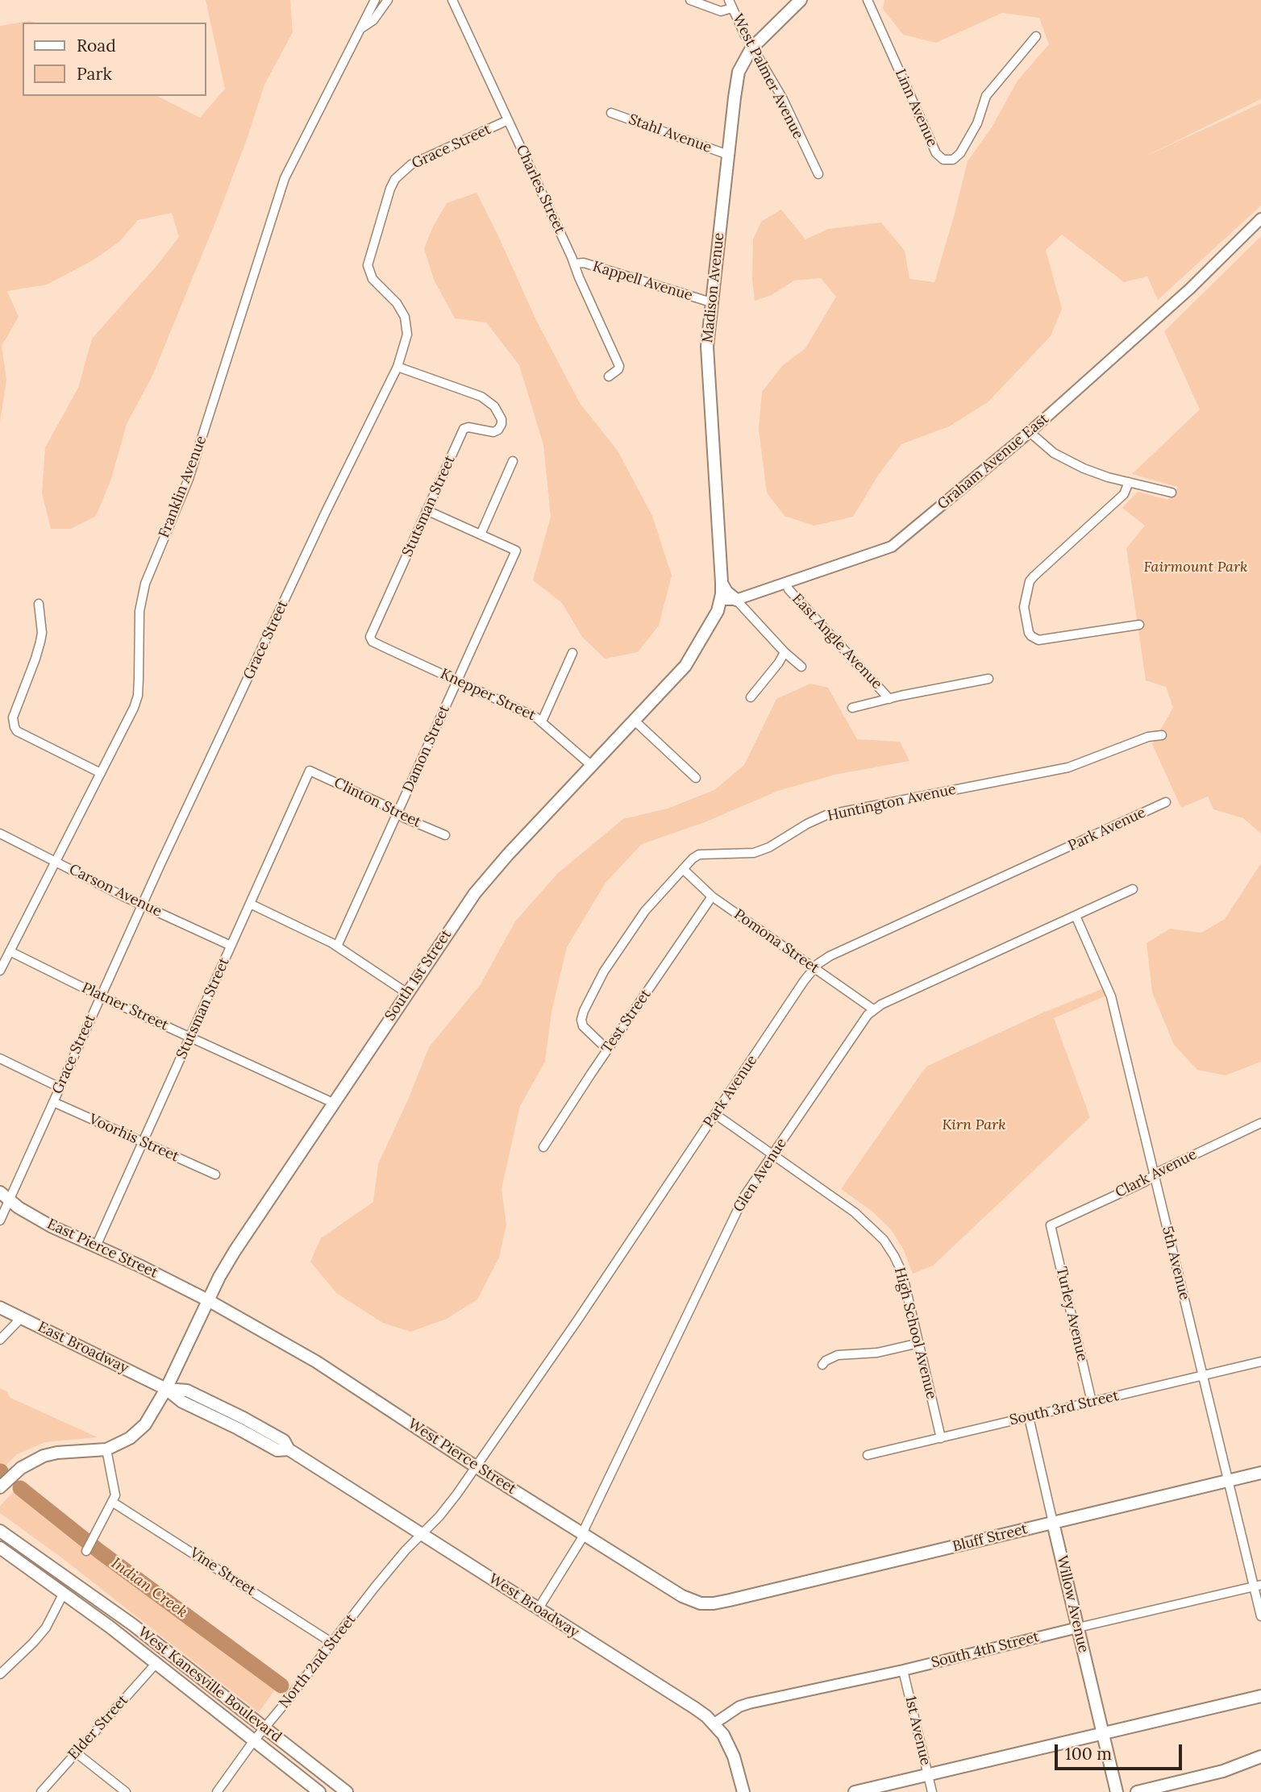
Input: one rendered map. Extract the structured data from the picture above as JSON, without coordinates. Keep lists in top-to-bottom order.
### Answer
{
  "streets": {
    "main road": [
      "Madison Avenue",
      "South 1st Street",
      "East Pierce Street",
      "East Broadway",
      "West Pierce Street",
      "Bluff Street",
      "Willow Avenue",
      "West Broadway",
      "West Kanesville Boulevard"
    ],
    "street": [
      "West Palmer Avenue",
      "Linn Avenue",
      "Stahl Avenue",
      "Grace Street",
      "Charles Street",
      "Kappell Avenue",
      "Graham Avenue East",
      "Franklin Avenue",
      "Stutsman Street",
      "East Angle Avenue",
      "Knepper Street",
      "Damon Street",
      "Clinton Street",
      "Huntington Avenue",
      "Park Avenue",
      "Carson Avenue",
      "Pomona Street",
      "Platner Street",
      "Test Street",
      "Voorhis Street",
      "Clark Avenue",
      "Glen Avenue",
      "5th Avenue",
      "Turley Avenue",
      "High School Avenue",
      "South 3rd Street",
      "Vine Street",
      "South 4th Street",
      "North 2nd Street",
      "Elder Street",
      "1st Avenue"
    ]
  },
  "crossings": [
    ["West Palmer Avenue", "Madison Avenue"],
    ["Stahl Avenue", "Madison Avenue"],
    ["Grace Street", "Charles Street"],
    ["Grace Street", "Stutsman Street"],
    ["Grace Street", "Carson Avenue"],
    ["Grace Street", "Platner Street"],
    ["Grace Street", "Voorhis Street"],
    ["Grace Street", "East Pierce Street"],
    ["Charles Street", "Kappell Avenue"],
    ["Kappell Avenue", "Madison Avenue"],
    ["Madison Avenue", "Graham Avenue East"],
    ["Madison Avenue", "South 1st Street"],
    ["Graham Avenue East", "East Angle Avenue"],
    ["Graham Avenue East", "South 1st Street"],
    ["Franklin Avenue", "Carson Avenue"],
    ["Franklin Avenue", "Platner Street"],
    ["Stutsman Street", "Knepper Street"],
    ["Stutsman Street", "Clinton Street"],
    ["Stutsman Street", "Carson Avenue"],
    ["Stutsman Street", "Platner Street"],
    ["Stutsman Street", "Voorhis Street"],
    ["Stutsman Street", "East Pierce Street"],
    ["Knepper Street", "Damon Street"],
    ["Knepper Street", "South 1st Street"],
    ["Damon Street", "Clinton Street"],
    ["Huntington Avenue", "Pomona Street"],
    ["Huntington Avenue", "Test Street"],
    ["Park Avenue", "Pomona Street"],
    ["Park Avenue", "High School Avenue"],
    ["Park Avenue", "West Pierce Street"],
    ["Park Avenue", "West Broadway"],
    ["Park Avenue", "North 2nd Street"],
    ["Pomona Street", "Test Street"],
    ["Pomona Street", "Glen Avenue"],
    ["South 1st Street", "Platner Street"],
    ["South 1st Street", "East Pierce Street"],
    ["South 1st Street", "East Broadway"],
    ["South 1st Street", "West Pierce Street"],
    ["South 1st Street", "West Broadway"],
    ["Clark Avenue", "5th Avenue"],
    ["Clark Avenue", "Turley Avenue"],
    ["Glen Avenue", "5th Avenue"],
    ["Glen Avenue", "High School Avenue"],
    ["Glen Avenue", "West Pierce Street"],
    ["Glen Avenue", "West Broadway"],
    ["East Pierce Street", "West Pierce Street"],
    ["5th Avenue", "South 3rd Street"],
    ["5th Avenue", "Bluff Street"],
    ["5th Avenue", "South 4th Street"],
    ["Turley Avenue", "South 3rd Street"],
    ["High School Avenue", "South 3rd Street"],
    ["East Broadway", "West Broadway"],
    ["South 3rd Street", "Willow Avenue"],
    ["West Pierce Street", "Bluff Street"],
    ["Bluff Street", "Willow Avenue"],
    ["Vine Street", "North 2nd Street"],
    ["Willow Avenue", "South 4th Street"],
    ["West Broadway", "South 4th Street"],
    ["West Broadway", "North 2nd Street"],
    ["South 4th Street", "1st Avenue"],
    ["North 2nd Street", "West Kanesville Boulevard"],
    ["West Kanesville Boulevard", "Elder Street"]
  ],
  "water": ["Indian Creek"],
  "parks": ["Fairmount Park", "Kirn Park"],
  "legend": ["Road", "Park"],
  "scale_bar": "100 m"
}
